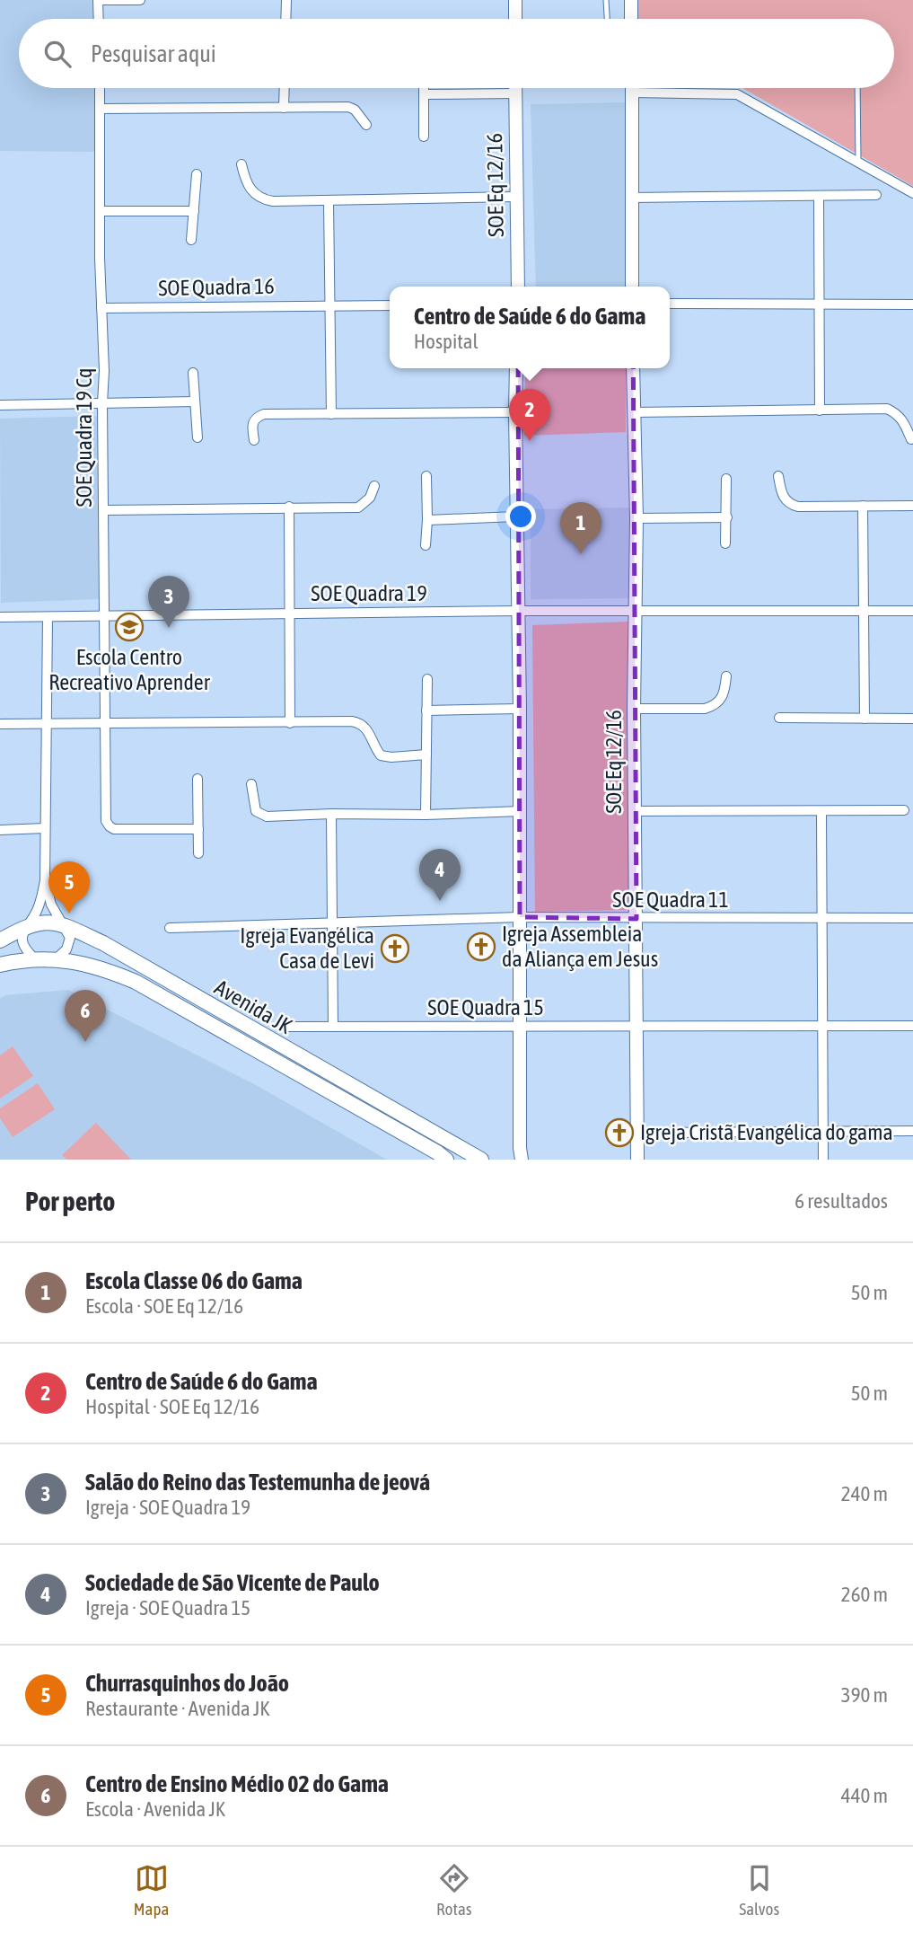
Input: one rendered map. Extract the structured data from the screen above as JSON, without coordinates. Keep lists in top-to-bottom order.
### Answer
{
  "streets": {
    "main road": ["Avenida JK"],
    "street": [
      "SOE Eq 12/16",
      "SOE Quadra 16",
      "SOE Quadra 19 Cq",
      "SOE Quadra 19",
      "SOE Quadra 11",
      "SOE Quadra 15"
    ]
  },
  "crossings": [
    ["SOE Eq 12/16", "SOE Quadra 19"],
    ["SOE Eq 12/16", "SOE Quadra 11"],
    ["SOE Eq 12/16", "SOE Quadra 15"],
    ["SOE Quadra 16", "SOE Quadra 19 Cq"],
    ["SOE Quadra 19 Cq", "SOE Quadra 19"]
  ],
  "places": {
    "school or university": ["Escola Centro Recreativo Aprender"],
    "church": ["Igreja Assembleia da Aliança em Jesus", "Igreja Evangélica Casa de Levi", "Igreja Cristã Evangélica do gama"]
  },
  "page": {
    "search": "Pesquisar aqui",
    "popup": ["Centro de Saúde 6 do Gama", "Hospital"],
    "pins": [
      "2",
      "1",
      "3",
      "4",
      "5",
      "6"
    ],
    "heading": ["Por perto", "6 resultados"],
    "list": [
      {
        "mark": "1",
        "name": "Escola Classe 06 do Gama",
        "note": "Escola · SOE Eq 12/16",
        "value": "50 m"
      },
      {
        "mark": "2",
        "name": "Centro de Saúde 6 do Gama",
        "note": "Hospital · SOE Eq 12/16",
        "value": "50 m"
      },
      {
        "mark": "3",
        "name": "Salão do Reino das Testemunha de jeová",
        "note": "Igreja · SOE Quadra 19",
        "value": "240 m"
      },
      {
        "mark": "4",
        "name": "Sociedade de São Vicente de Paulo",
        "note": "Igreja · SOE Quadra 15",
        "value": "260 m"
      },
      {
        "mark": "5",
        "name": "Churrasquinhos do João",
        "note": "Restaurante · Avenida JK",
        "value": "390 m"
      },
      {
        "mark": "6",
        "name": "Centro de Ensino Médio 02 do Gama",
        "note": "Escola · Avenida JK",
        "value": "440 m"
      }
    ],
    "nav": ["Mapa", "Rotas", "Salvos"]
  }
}
